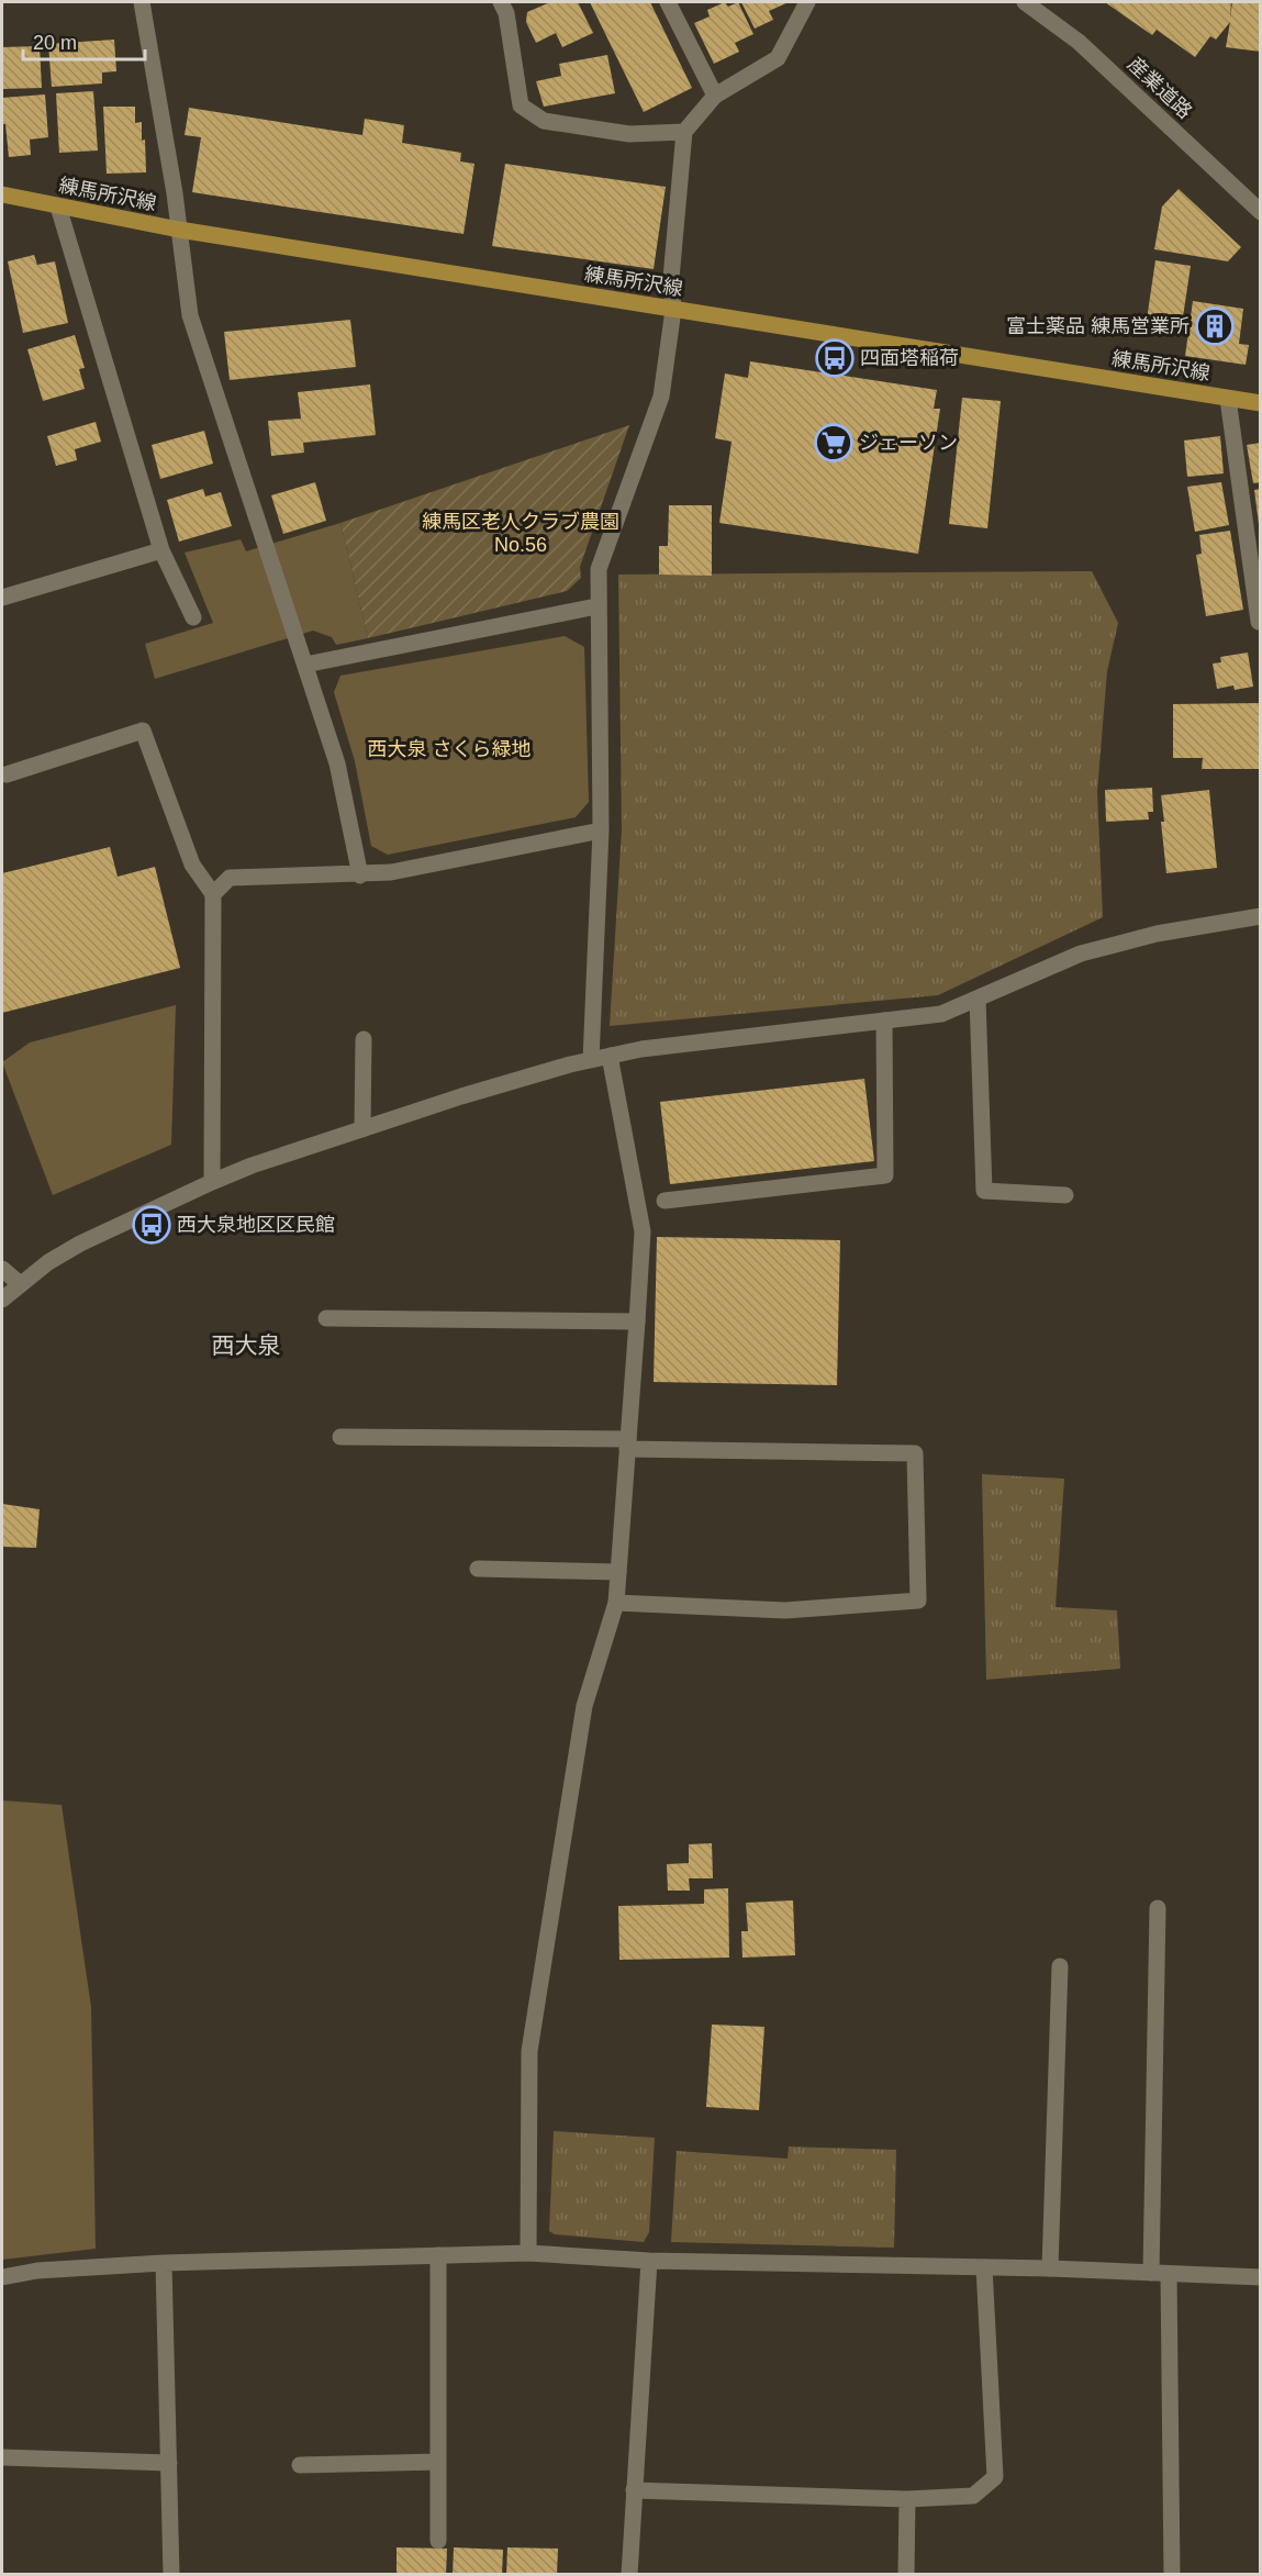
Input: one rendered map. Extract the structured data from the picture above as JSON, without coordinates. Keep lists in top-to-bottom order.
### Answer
{
  "streets": {
    "main road": ["練馬所沢線"],
    "street": ["産業道路"]
  },
  "districts": ["西大泉"],
  "parks": ["練馬区老人クラブ農園 No.56", "西大泉 さくら緑地"],
  "places": {
    "building": ["富士薬品 練馬営業所"],
    "bus stop": ["四面塔稲荷", "西大泉地区区民館"],
    "supermarket": ["ジェーソン"]
  },
  "scale_bar": "20 m"
}
